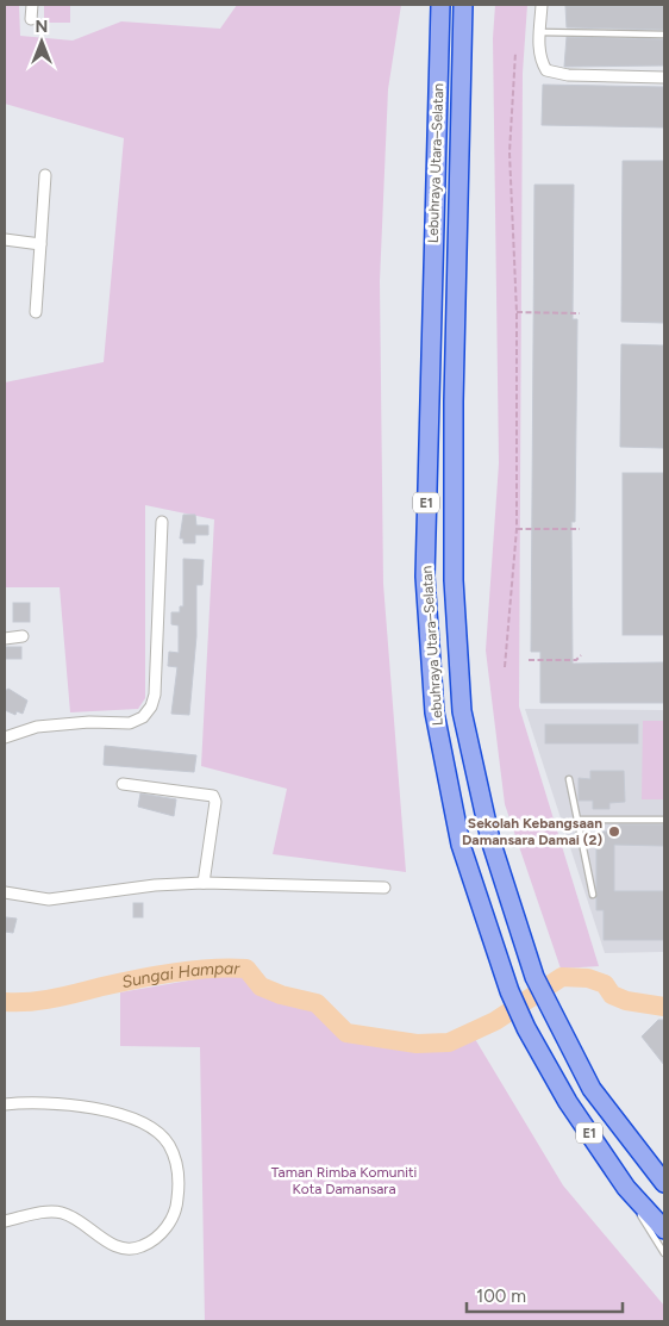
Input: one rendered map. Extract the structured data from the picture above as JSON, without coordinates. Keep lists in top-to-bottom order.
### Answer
{
  "streets": {
    "highway": ["Lebuhraya Utara–Selatan", "E1"]
  },
  "water": ["Sungai Hampar"],
  "parks": ["Taman Rimba Komuniti Kota Damansara"],
  "places": ["Sekolah Kebangsaan Damansara Damai (2)"],
  "scale_bar": "100 m",
  "north": "top"
}
